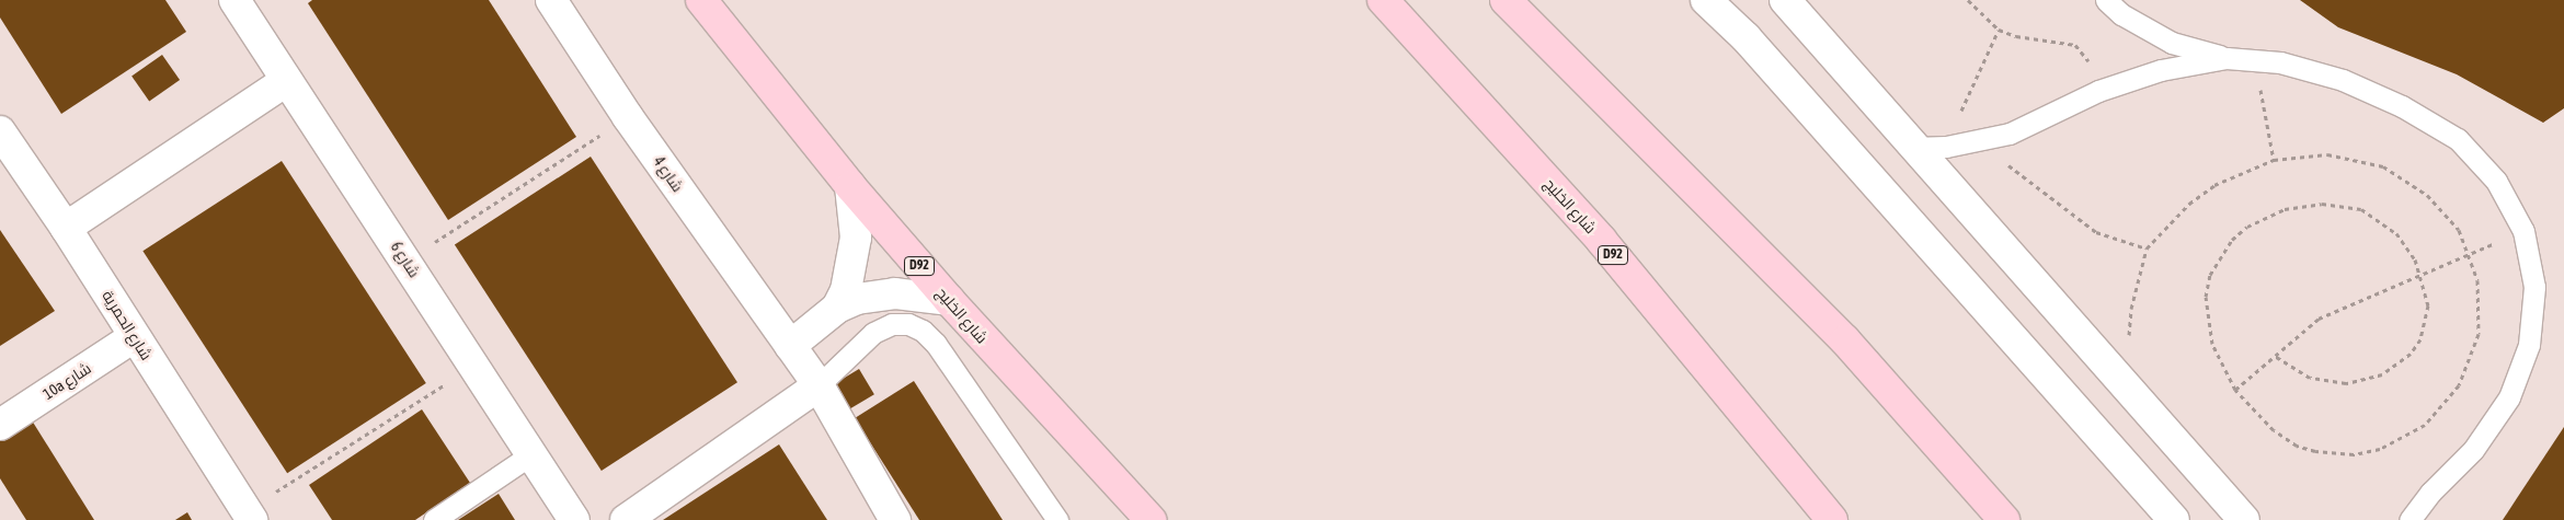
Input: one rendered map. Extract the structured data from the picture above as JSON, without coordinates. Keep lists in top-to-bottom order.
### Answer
{
  "streets": {
    "main road": ["شارع الخليج", "D92"],
    "street": [
      "شارع 4",
      "شارع 6",
      "شارع الحمرية",
      "10a شارع"
    ]
  },
  "crossings": [
    ["شارع الحمرية", "10a شارع"]
  ]
}
